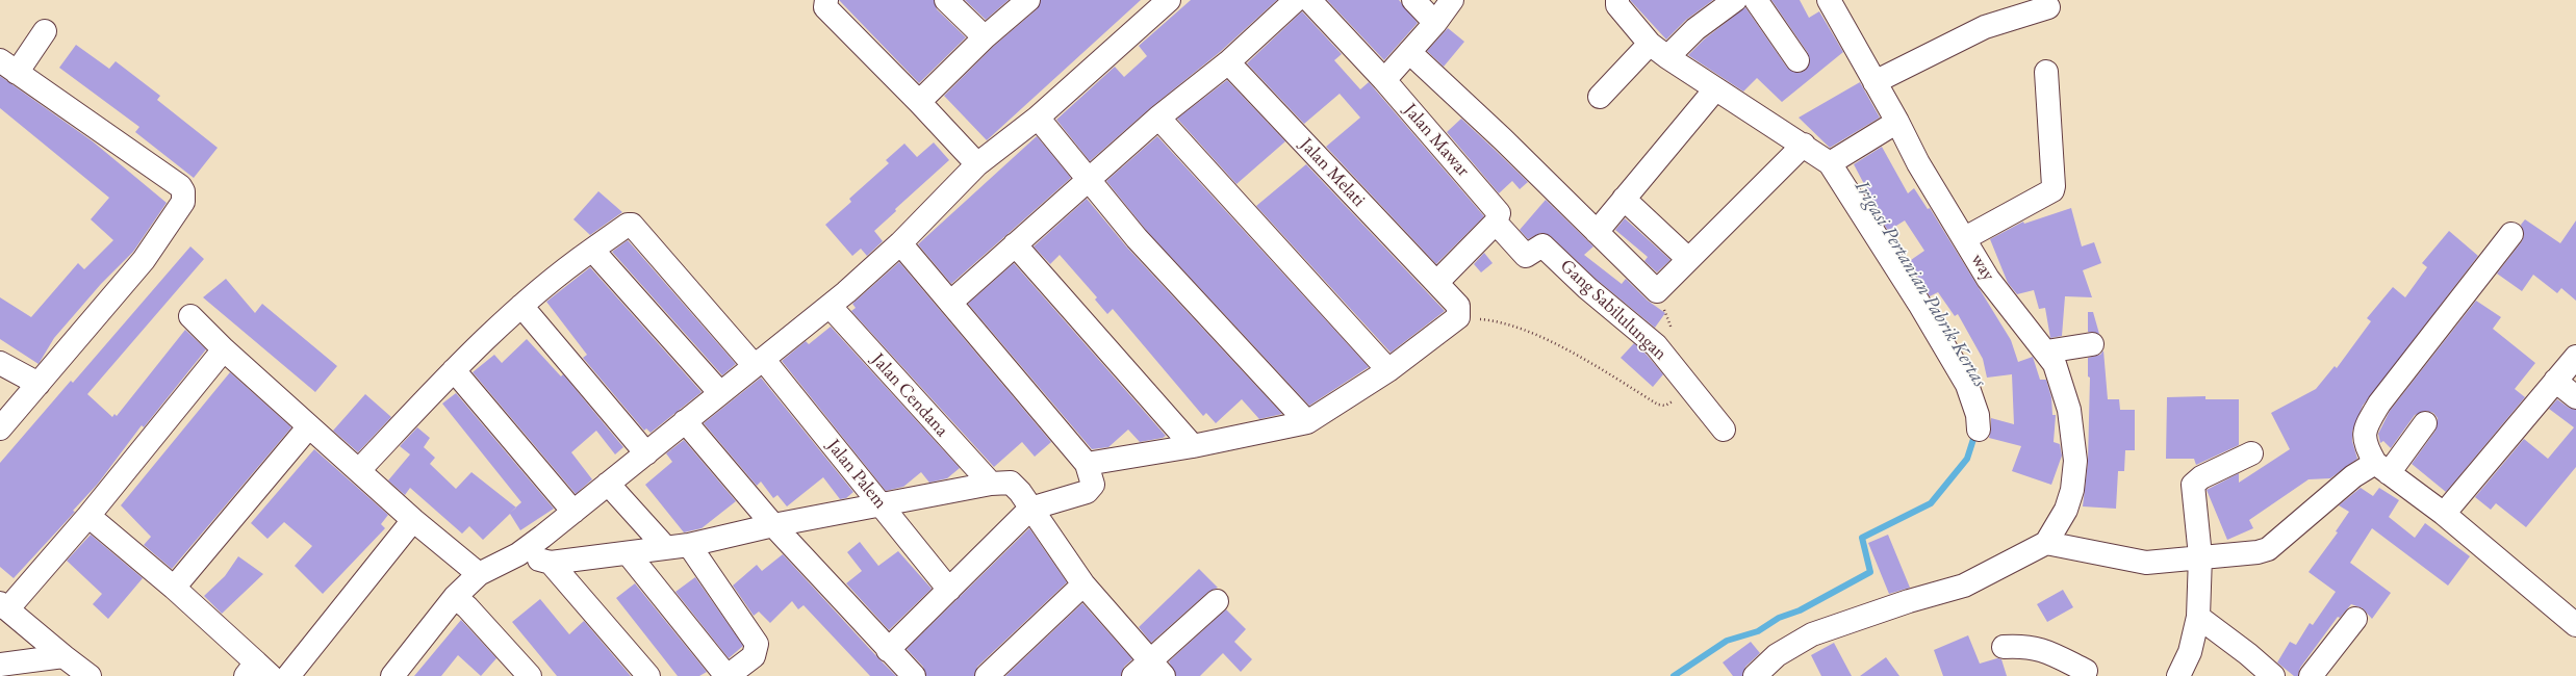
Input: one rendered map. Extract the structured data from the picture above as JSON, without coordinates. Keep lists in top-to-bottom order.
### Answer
{
  "streets": {
    "street": [
      "Jalan Mawar",
      "Jalan Melati",
      "way",
      "Gang Sabilulungan",
      "Jalan Cendana",
      "Jalan Palem"
    ]
  },
  "crossings": [
    ["Jalan Mawar", "Gang Sabilulungan"]
  ],
  "water": ["Irigasi Pertanian Pabrik Kertas"]
}
